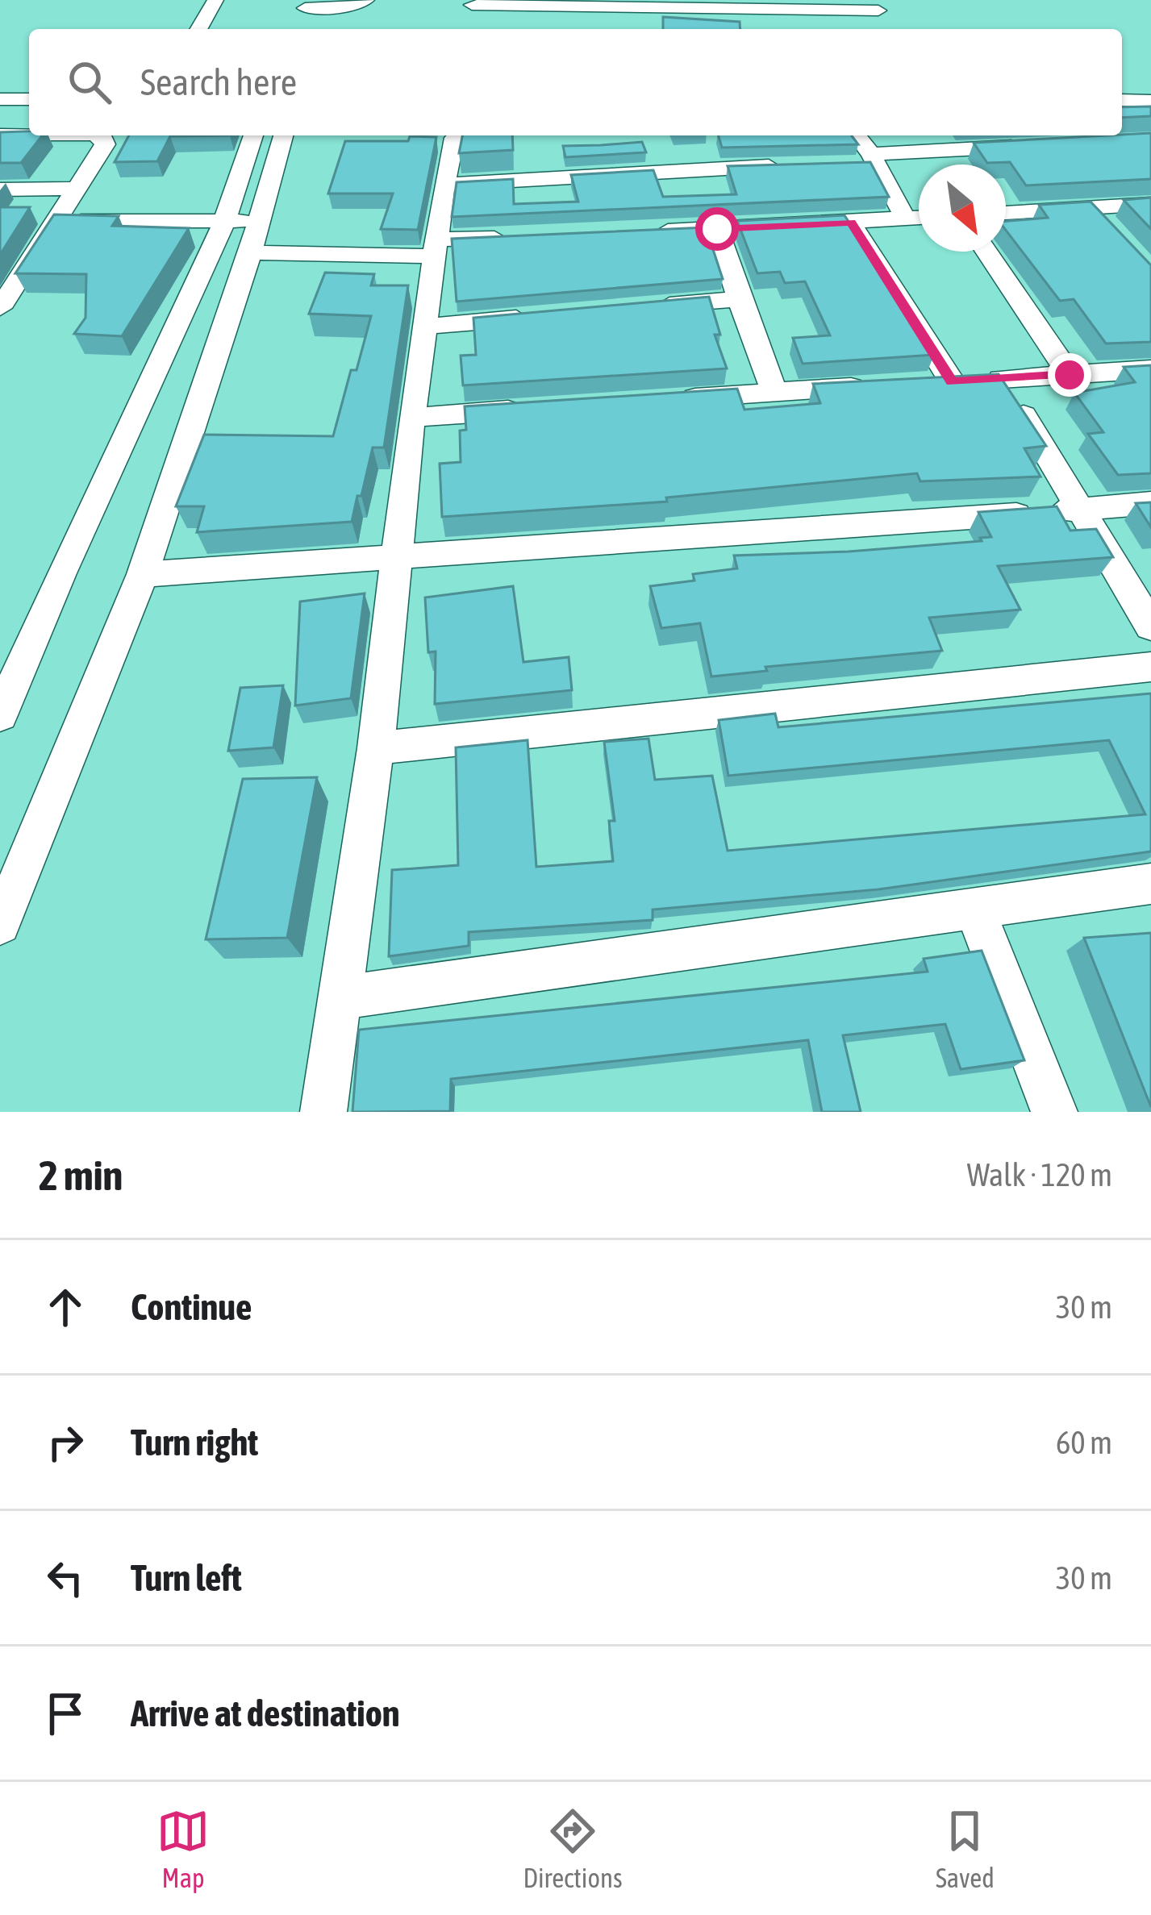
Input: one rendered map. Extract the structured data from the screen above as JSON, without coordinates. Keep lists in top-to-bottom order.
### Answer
{
  "north": "bottom right",
  "page": {
    "search": "Search here",
    "heading": ["2 min", "Walk · 120 m"],
    "list": [
      ["Continue", "30 m"],
      ["Turn right", "60 m"],
      ["Turn left", "30 m"],
      "Arrive at destination"
    ],
    "nav": ["Map", "Directions", "Saved"]
  }
}
